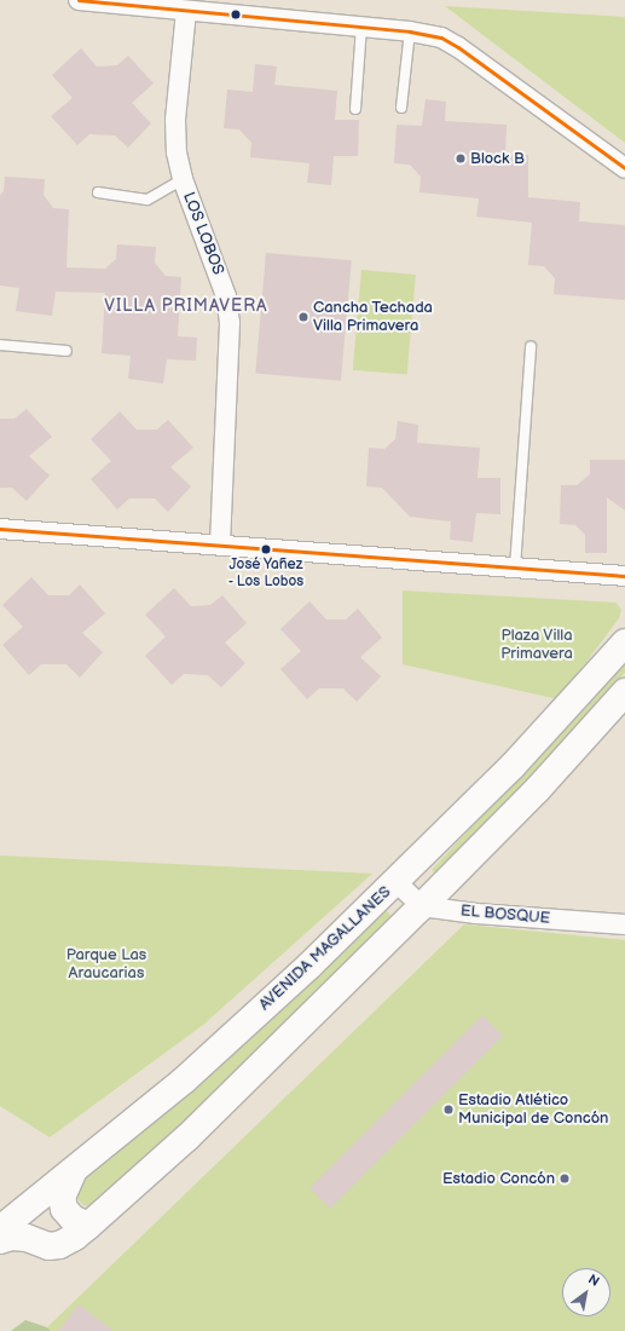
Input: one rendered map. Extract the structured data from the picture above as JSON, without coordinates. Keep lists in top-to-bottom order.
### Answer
{
  "streets": {
    "main road": ["AVENIDA MAGALLANES"],
    "street": ["LOS LOBOS", "EL BOSQUE"]
  },
  "districts": ["VILLA PRIMAVERA"],
  "parks": ["Plaza Villa Primavera", "Parque Las Araucarias"],
  "places": [
    "Block B",
    "Cancha Techada Villa Primavera",
    "José Yañez - Los Lobos",
    "Estadio Atlético Municipal de Concón",
    "Estadio Concón"
  ],
  "north": "top right"
}
